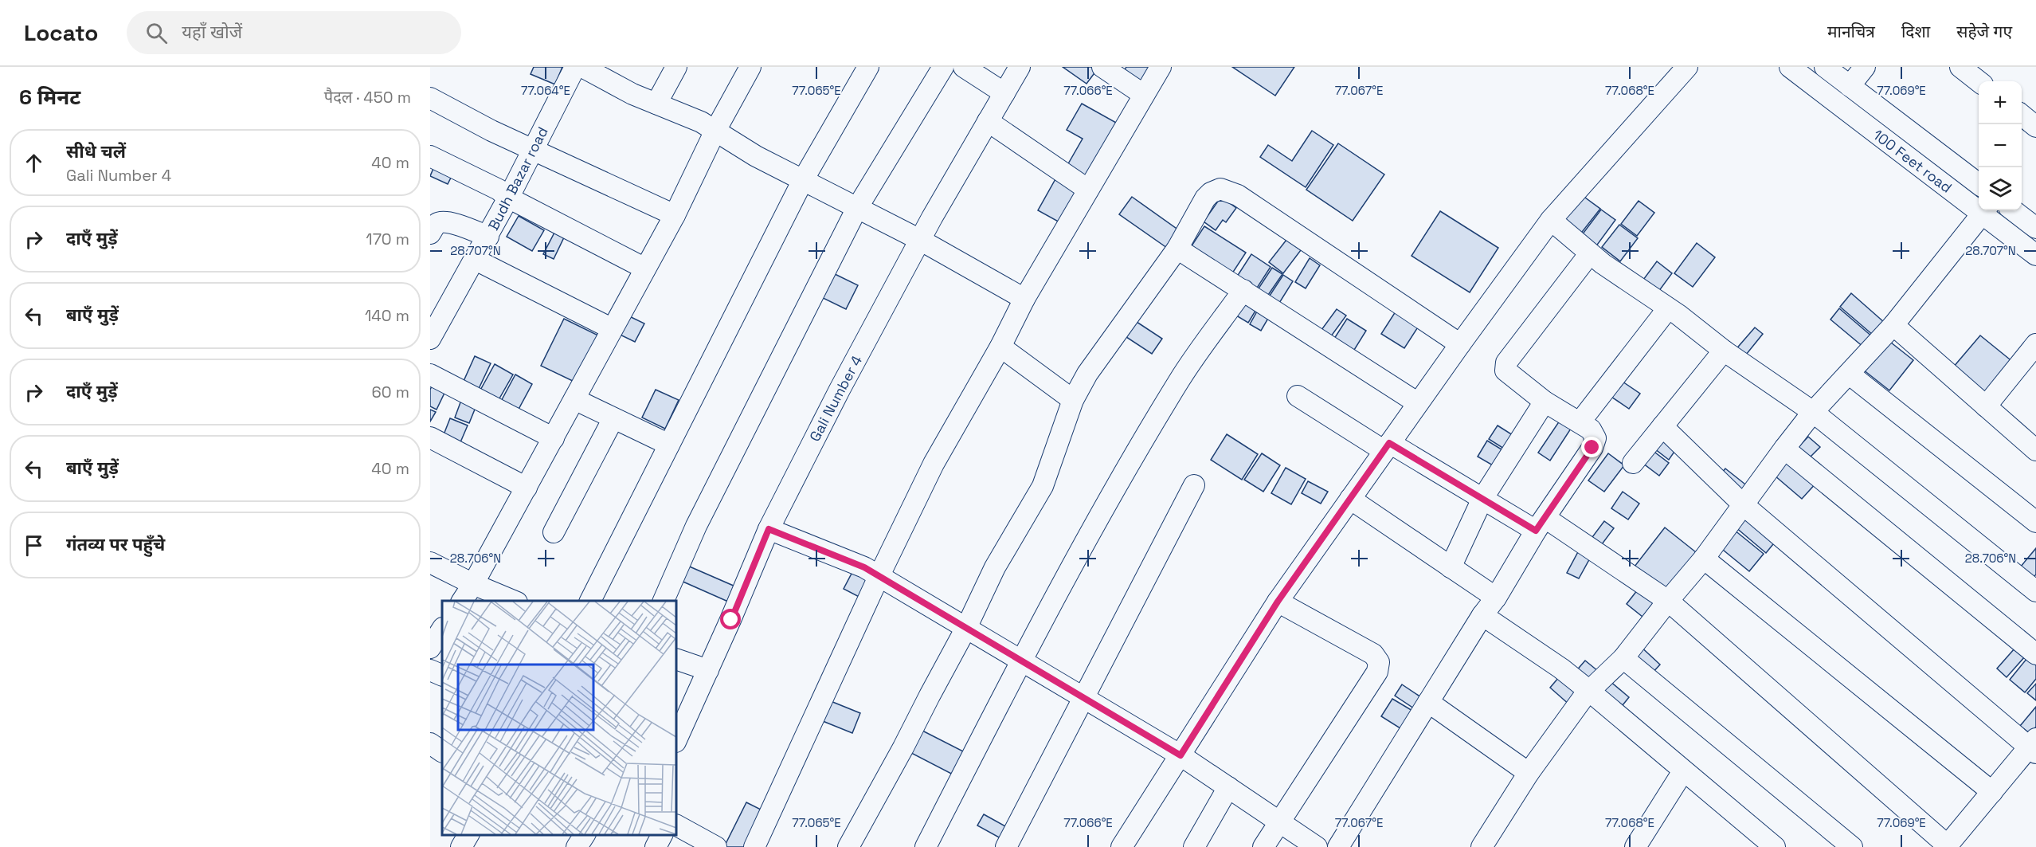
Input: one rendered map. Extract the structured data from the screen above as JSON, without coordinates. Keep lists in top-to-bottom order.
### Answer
{
  "streets": {
    "street": ["100 Feet road", "Budh Bazar road", "Gali Number 4"]
  },
  "page": {
    "header": "Locato",
    "search": "यहाँ खोजें",
    "nav": ["मानचित्र", "दिशा", "सहेजे गए"],
    "heading": ["6 मिनट", "पैदल · 450 m"],
    "map_buttons": ["+", "−"],
    "list": [
      ["सीधे चलें", "Gali Number 4", "40 m"],
      ["दाएँ मुड़ें", "170 m"],
      ["बाएँ मुड़ें", "140 m"],
      ["दाएँ मुड़ें", "60 m"],
      ["बाएँ मुड़ें", "40 m"],
      "गंतव्य पर पहुँचे"
    ]
  },
  "coordinates": [
    "77.064°E",
    "77.065°E",
    "77.066°E",
    "77.067°E",
    "77.068°E",
    "77.069°E",
    "28.707°N",
    "28.706°N"
  ]
}
